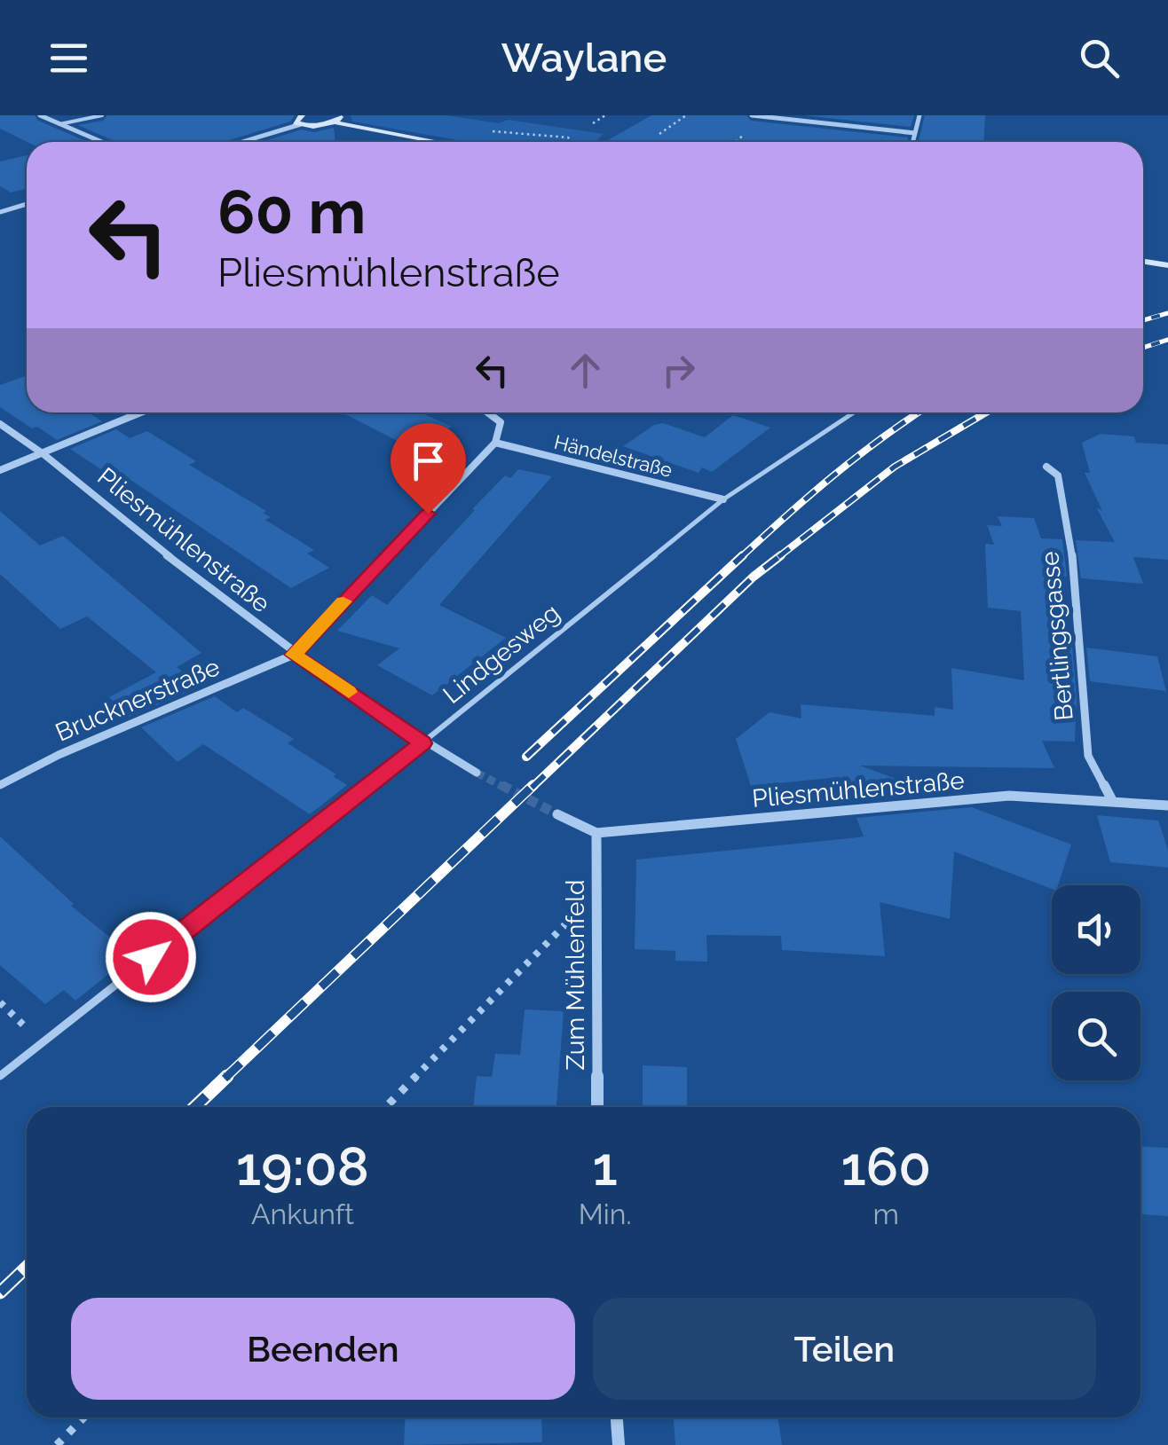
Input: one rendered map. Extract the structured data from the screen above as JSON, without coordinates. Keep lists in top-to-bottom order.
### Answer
{
  "streets": {
    "street": [
      "Händelstraße",
      "Pliesmühlenstraße",
      "Bertlingsgasse",
      "Brucknerstraße",
      "Zum Mühlenfeld"
    ],
    "lane": ["Lindgesweg"]
  },
  "crossings": [
    ["Händelstraße", "Lindgesweg"],
    ["Pliesmühlenstraße", "Bertlingsgasse"],
    ["Pliesmühlenstraße", "Lindgesweg"],
    ["Pliesmühlenstraße", "Brucknerstraße"],
    ["Pliesmühlenstraße", "Zum Mühlenfeld"]
  ],
  "page": {
    "header": "Waylane",
    "turn": ["60 m", "Pliesmühlenstraße"],
    "eta": [
      "19:08",
      "Ankunft",
      "1",
      "Min.",
      "160",
      "m"
    ],
    "buttons": ["Beenden", "Teilen"]
  }
}
